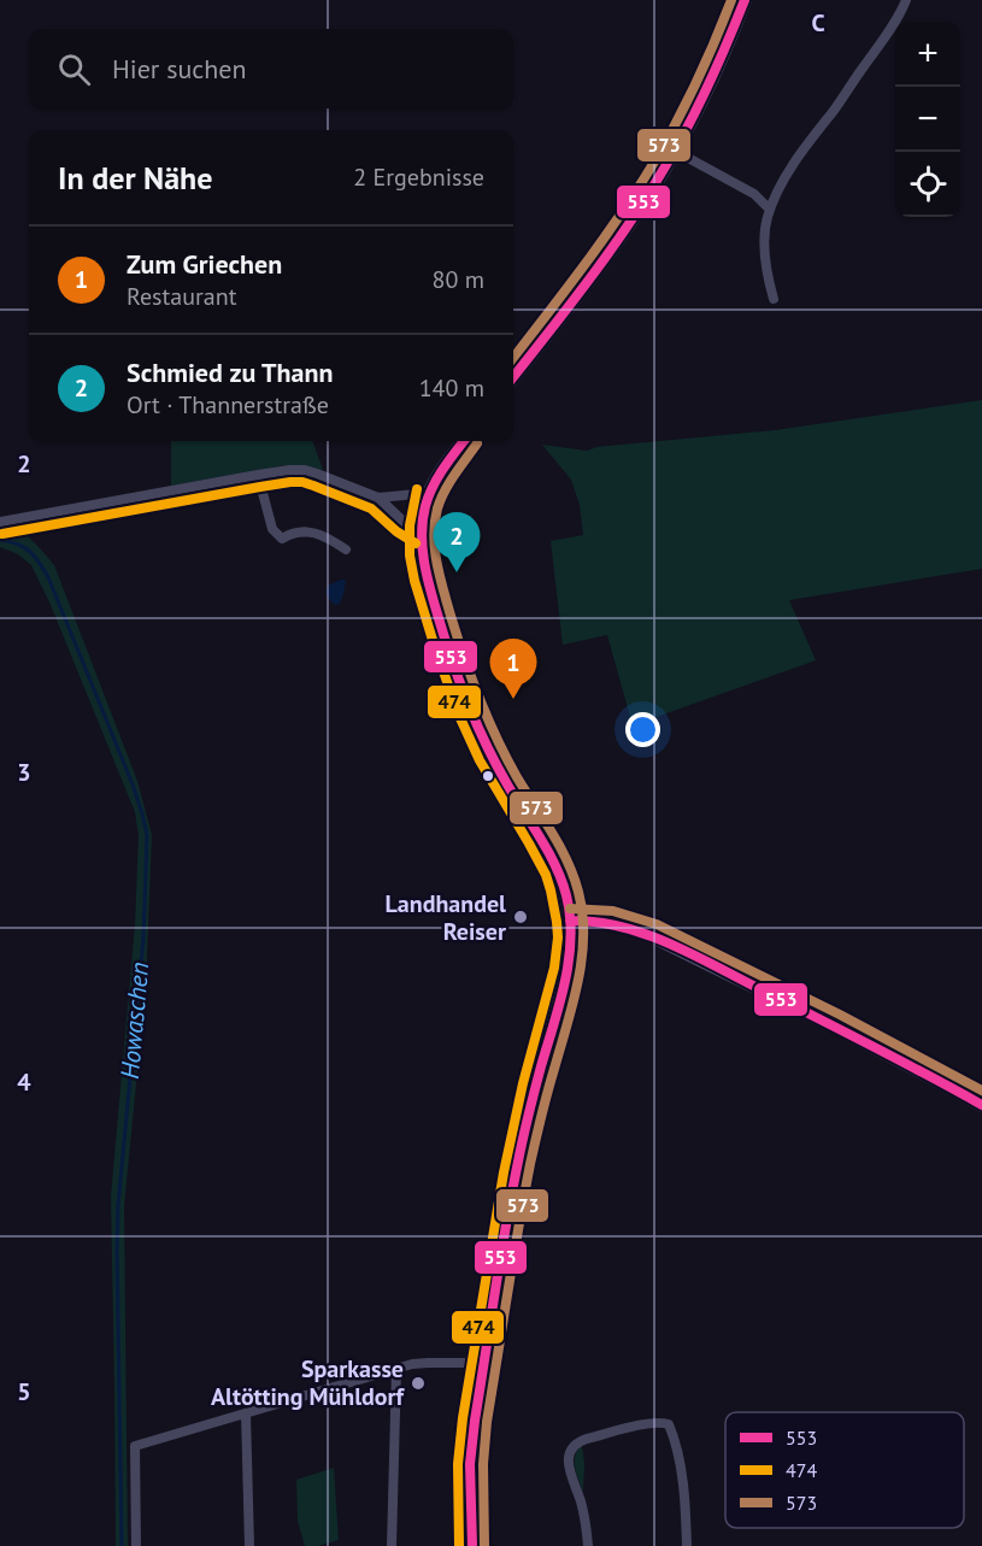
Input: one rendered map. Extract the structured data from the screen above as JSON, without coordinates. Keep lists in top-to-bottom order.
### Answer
{
  "water": ["Howaschen"],
  "places": ["Landhandel Reiser", "Sparkasse Altötting Mühldorf"],
  "lines": ["transit line 553", "transit line 573", "transit line 474"],
  "legend": ["553", "474", "573"],
  "page": {
    "map_buttons": ["+", "−"],
    "search": "Hier suchen",
    "heading": ["In der Nähe", "2 Ergebnisse"],
    "list": [
      {
        "mark": "1",
        "name": "Zum Griechen",
        "note": "Restaurant",
        "value": "80 m"
      },
      {
        "mark": "2",
        "name": "Schmied zu Thann",
        "note": "Ort · Thannerstraße",
        "value": "140 m"
      }
    ],
    "pins": ["2", "1"]
  },
  "grid": {
    "columns": ["C"],
    "rows": [
      "2",
      "3",
      "4",
      "5"
    ]
  }
}
